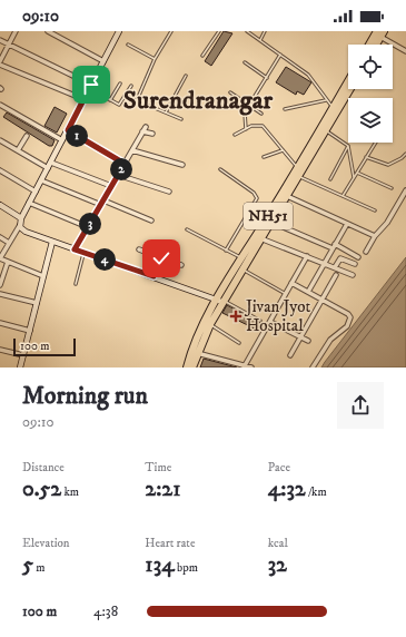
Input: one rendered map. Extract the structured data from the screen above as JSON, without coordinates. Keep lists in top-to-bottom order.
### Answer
{
  "streets": {
    "highway": ["NH51"]
  },
  "districts": ["Surendranagar"],
  "places": {
    "health": ["Jivan Jyot Hospital"]
  },
  "scale_bar": "100 m",
  "page": {
    "status": "09:10",
    "pins": [
      "1",
      "2",
      "3",
      "4"
    ],
    "scale": "100 m",
    "heading": ["Morning run", "09:10"],
    "stats": [
      ["Distance", "0.52 km"],
      ["Time", "2:21"],
      ["Pace", "4:32 /km"],
      ["Elevation", "5 m"],
      ["Heart rate", "134 bpm"],
      ["kcal", "32"]
    ],
    "list": [
      {
        "name": "100 m",
        "note": "4:38"
      }
    ]
  }
}
